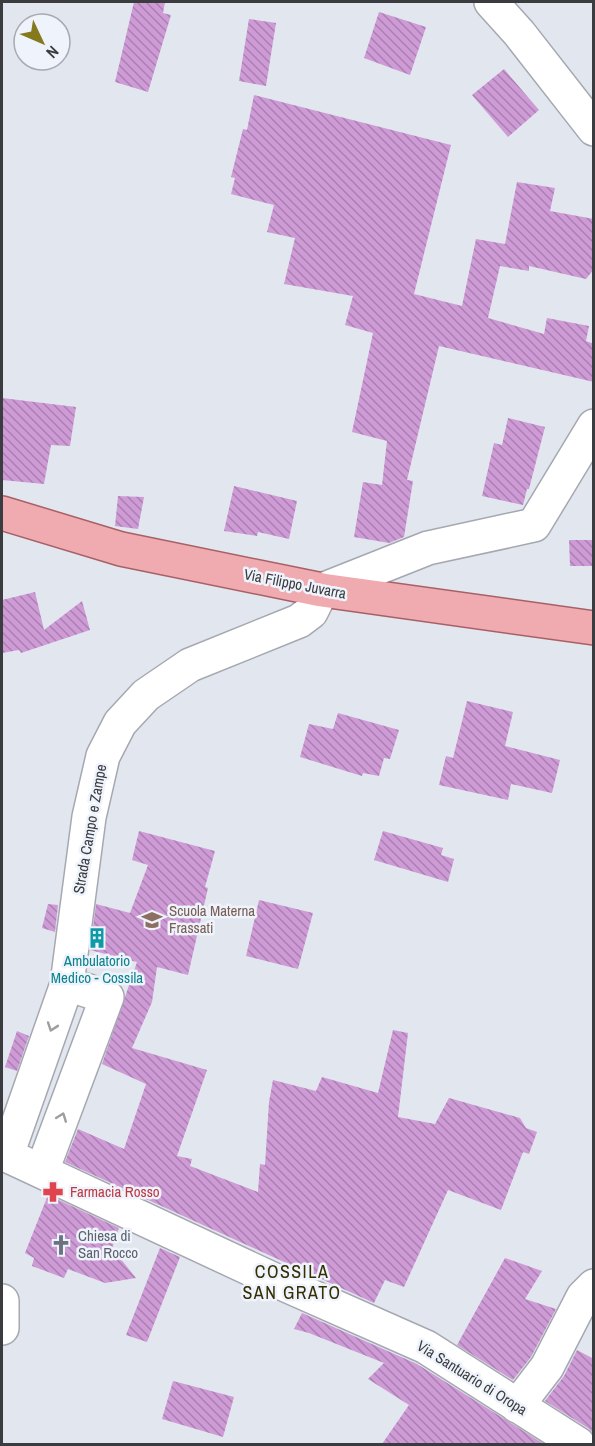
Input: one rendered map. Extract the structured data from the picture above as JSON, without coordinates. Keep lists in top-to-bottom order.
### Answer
{
  "streets": {
    "main road": ["Via Filippo Juvarra"],
    "street": ["Strada Campo e Zampe", "Via Santuario di Oropa"]
  },
  "crossings": [
    ["Via Filippo Juvarra", "Strada Campo e Zampe"],
    ["Strada Campo e Zampe", "Via Santuario di Oropa"]
  ],
  "districts": ["COSSILA SAN GRATO"],
  "places": {
    "school or university": ["Scuola Materna Frassati"],
    "building": ["Ambulatorio Medico - Cossila"],
    "pharmacy": ["Farmacia Rosso"],
    "church": ["Chiesa di San Rocco"]
  },
  "north": "bottom right"
}
